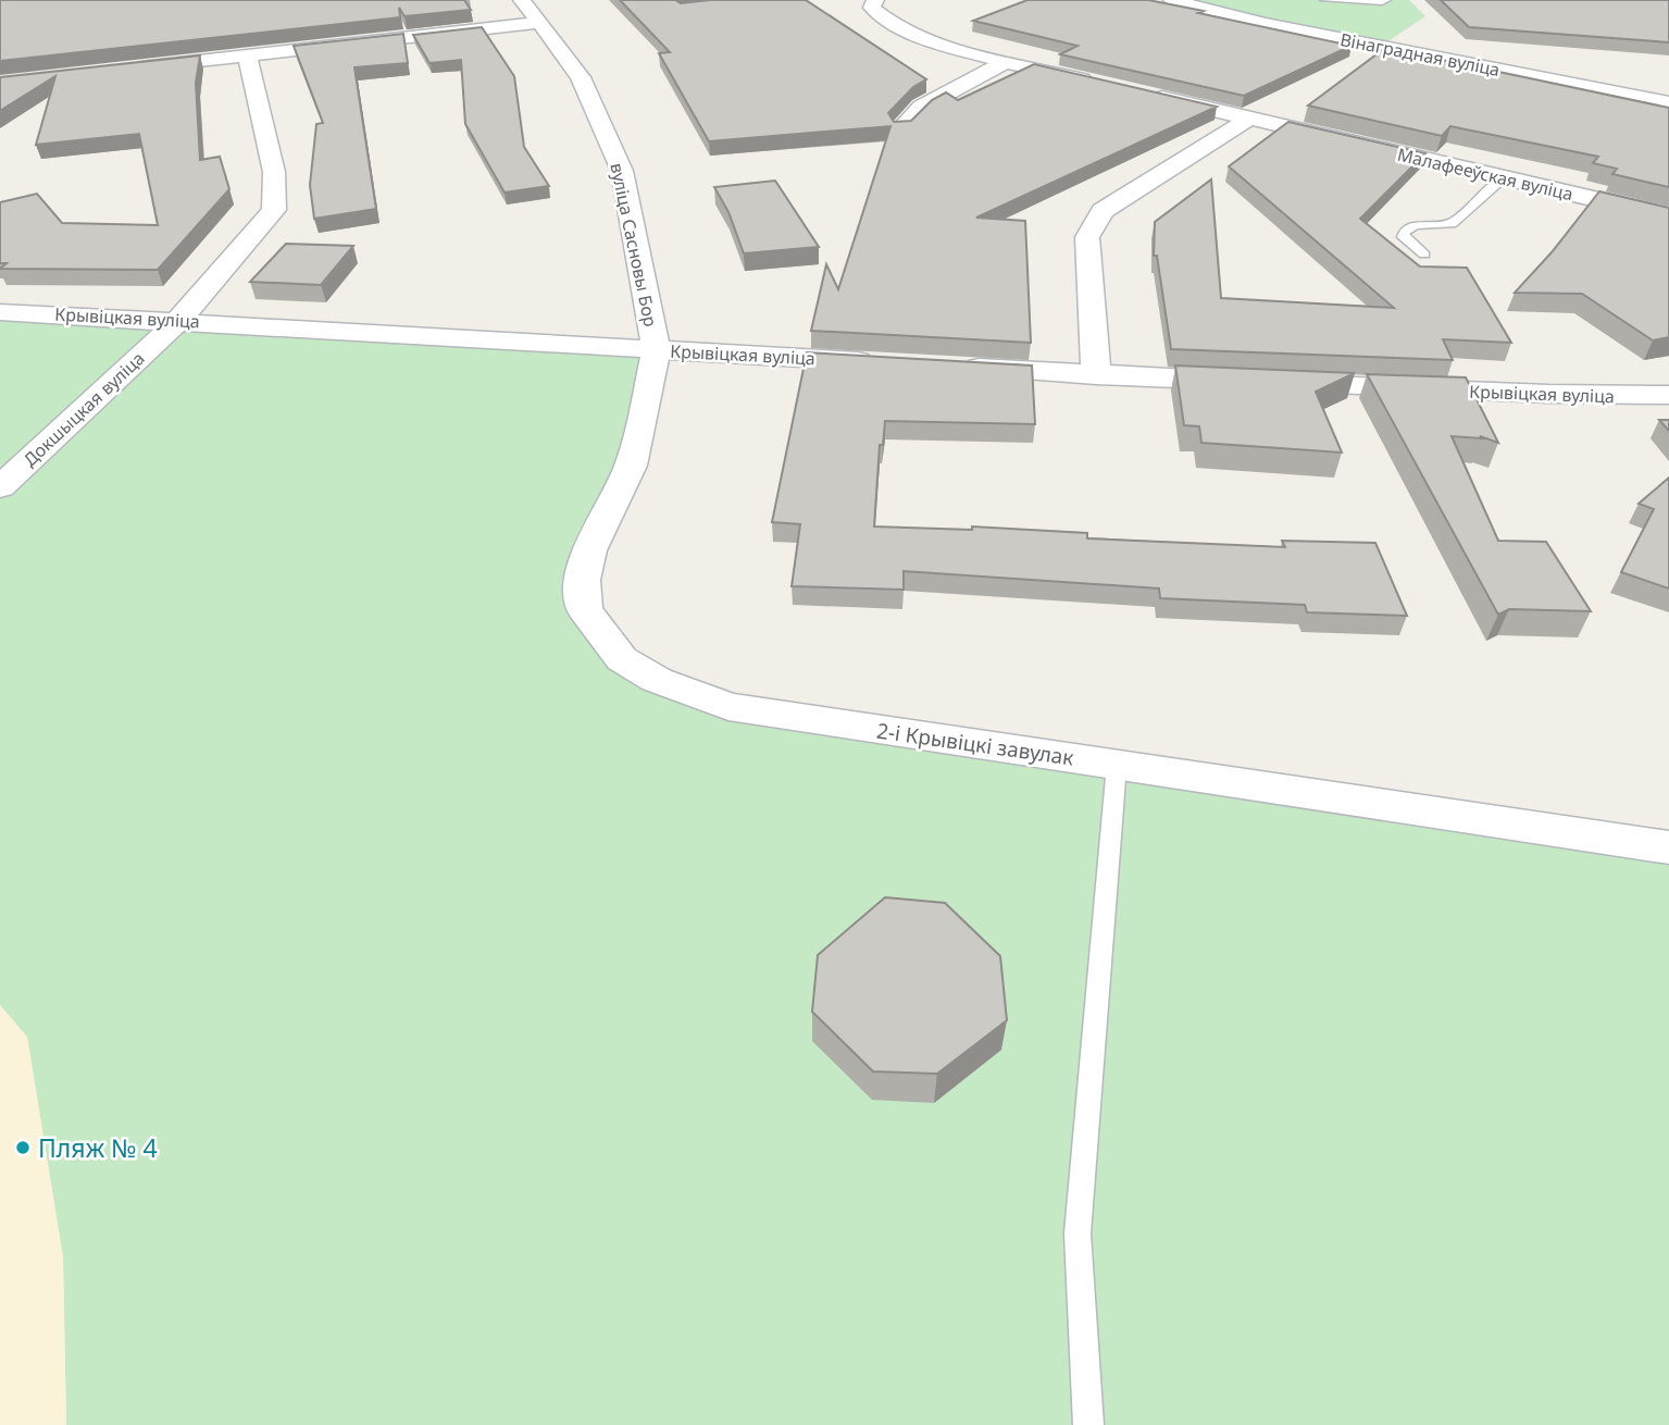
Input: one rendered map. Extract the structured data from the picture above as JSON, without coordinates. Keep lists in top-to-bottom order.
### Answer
{
  "streets": {
    "street": [
      "Вінаградная вуліца",
      "Малафееўская вуліца",
      "вуліца Сасновы Бор",
      "Крывіцкая вуліца",
      "Докшыцкая вуліца",
      "2-і Крывіцкі завулак"
    ]
  },
  "crossings": [
    ["вуліца Сасновы Бор", "Крывіцкая вуліца"],
    ["вуліца Сасновы Бор", "2-і Крывіцкі завулак"],
    ["Крывіцкая вуліца", "Докшыцкая вуліца"],
    ["Крывіцкая вуліца", "2-і Крывіцкі завулак"]
  ],
  "places": ["Пляж № 4"]
}
